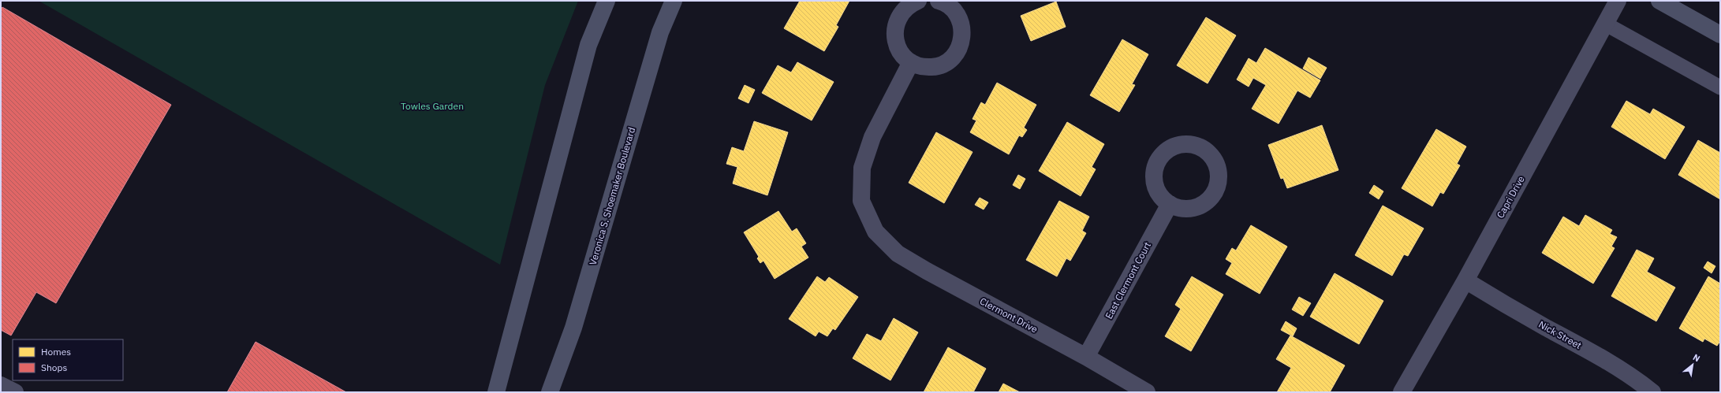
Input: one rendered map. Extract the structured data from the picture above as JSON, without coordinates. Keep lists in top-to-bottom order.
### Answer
{
  "streets": {
    "street": [
      "Veronica S. Shoemaker Boulevard",
      "Capri Drive",
      "East Clermont Court",
      "Clermont Drive",
      "Nick Street"
    ]
  },
  "crossings": [
    ["Capri Drive", "Nick Street"],
    ["East Clermont Court", "Clermont Drive"]
  ],
  "parks": ["Towles Garden"],
  "legend": ["Homes", "Shops"],
  "north": "top right"
}
